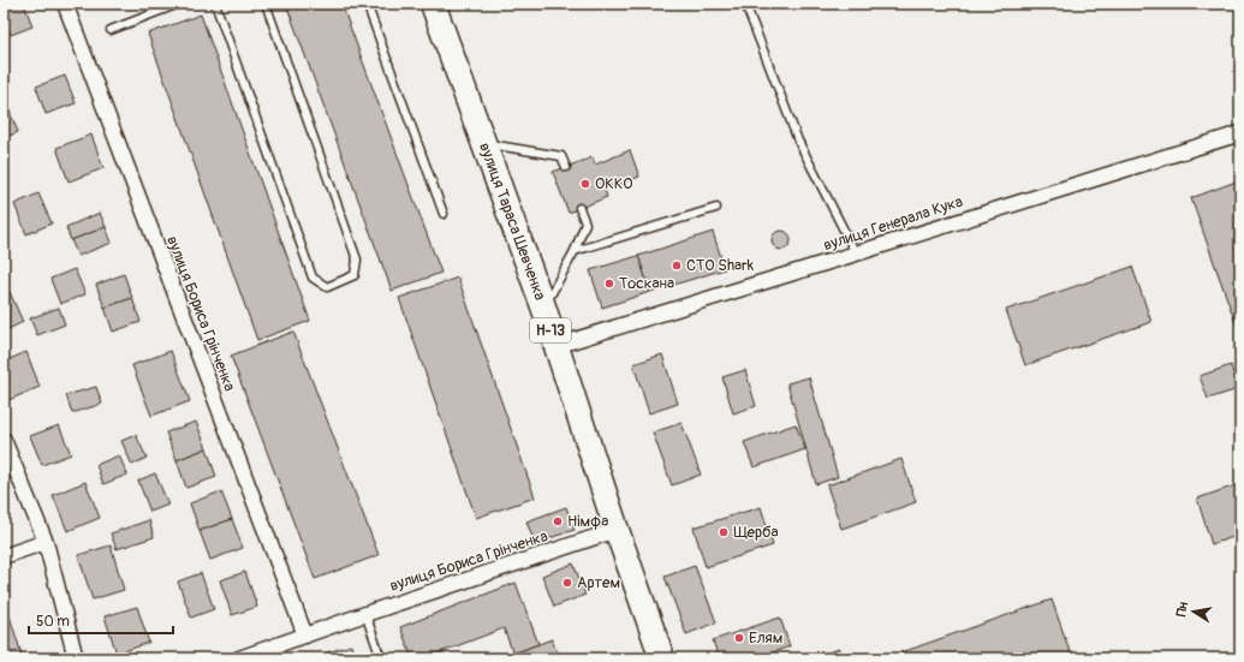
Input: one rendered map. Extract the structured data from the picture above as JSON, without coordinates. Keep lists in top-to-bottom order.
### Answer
{
  "streets": {
    "main road": ["вулиця Тараса Шевченка", "Н-13"],
    "street": ["вулиця Генерала Кука", "вулиця Бориса Грінченка"]
  },
  "crossings": [
    ["вулиця Тараса Шевченка", "вулиця Генерала Кука"],
    ["вулиця Тараса Шевченка", "вулиця Бориса Грінченка"]
  ],
  "places": [
    "ОККО",
    "СТО Shark",
    "Тоскана",
    "Німфа",
    "Щерба",
    "Артем",
    "Елям"
  ],
  "scale_bar": "50 m",
  "north": "left"
}
